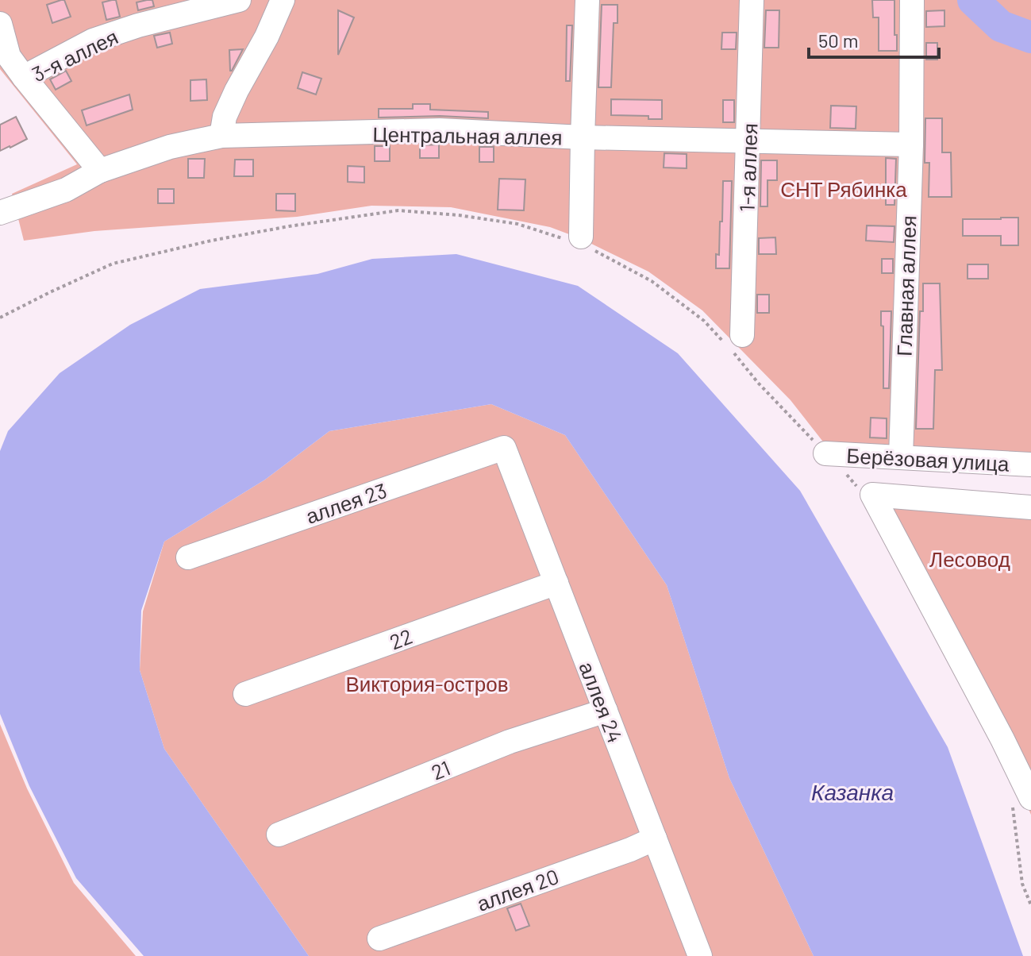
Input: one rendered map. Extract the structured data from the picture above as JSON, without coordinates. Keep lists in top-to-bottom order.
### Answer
{
  "streets": {
    "street": [
      "3-я аллея",
      "Центральная аллея",
      "1-я аллея",
      "Главная аллея",
      "Берёзовая улица",
      "аллея 23",
      "22",
      "аллея 24",
      "21",
      "аллея 20"
    ]
  },
  "crossings": [
    ["3-я аллея", "Центральная аллея"],
    ["Центральная аллея", "1-я аллея"],
    ["Центральная аллея", "Главная аллея"],
    ["Главная аллея", "Берёзовая улица"],
    ["аллея 23", "аллея 24"],
    ["22", "аллея 24"],
    ["аллея 24", "21"],
    ["аллея 24", "аллея 20"]
  ],
  "water": ["Казанка"],
  "parks": ["СНТ Рябинка", "Лесовод", "Виктория-остров"],
  "scale_bar": "50 m"
}
